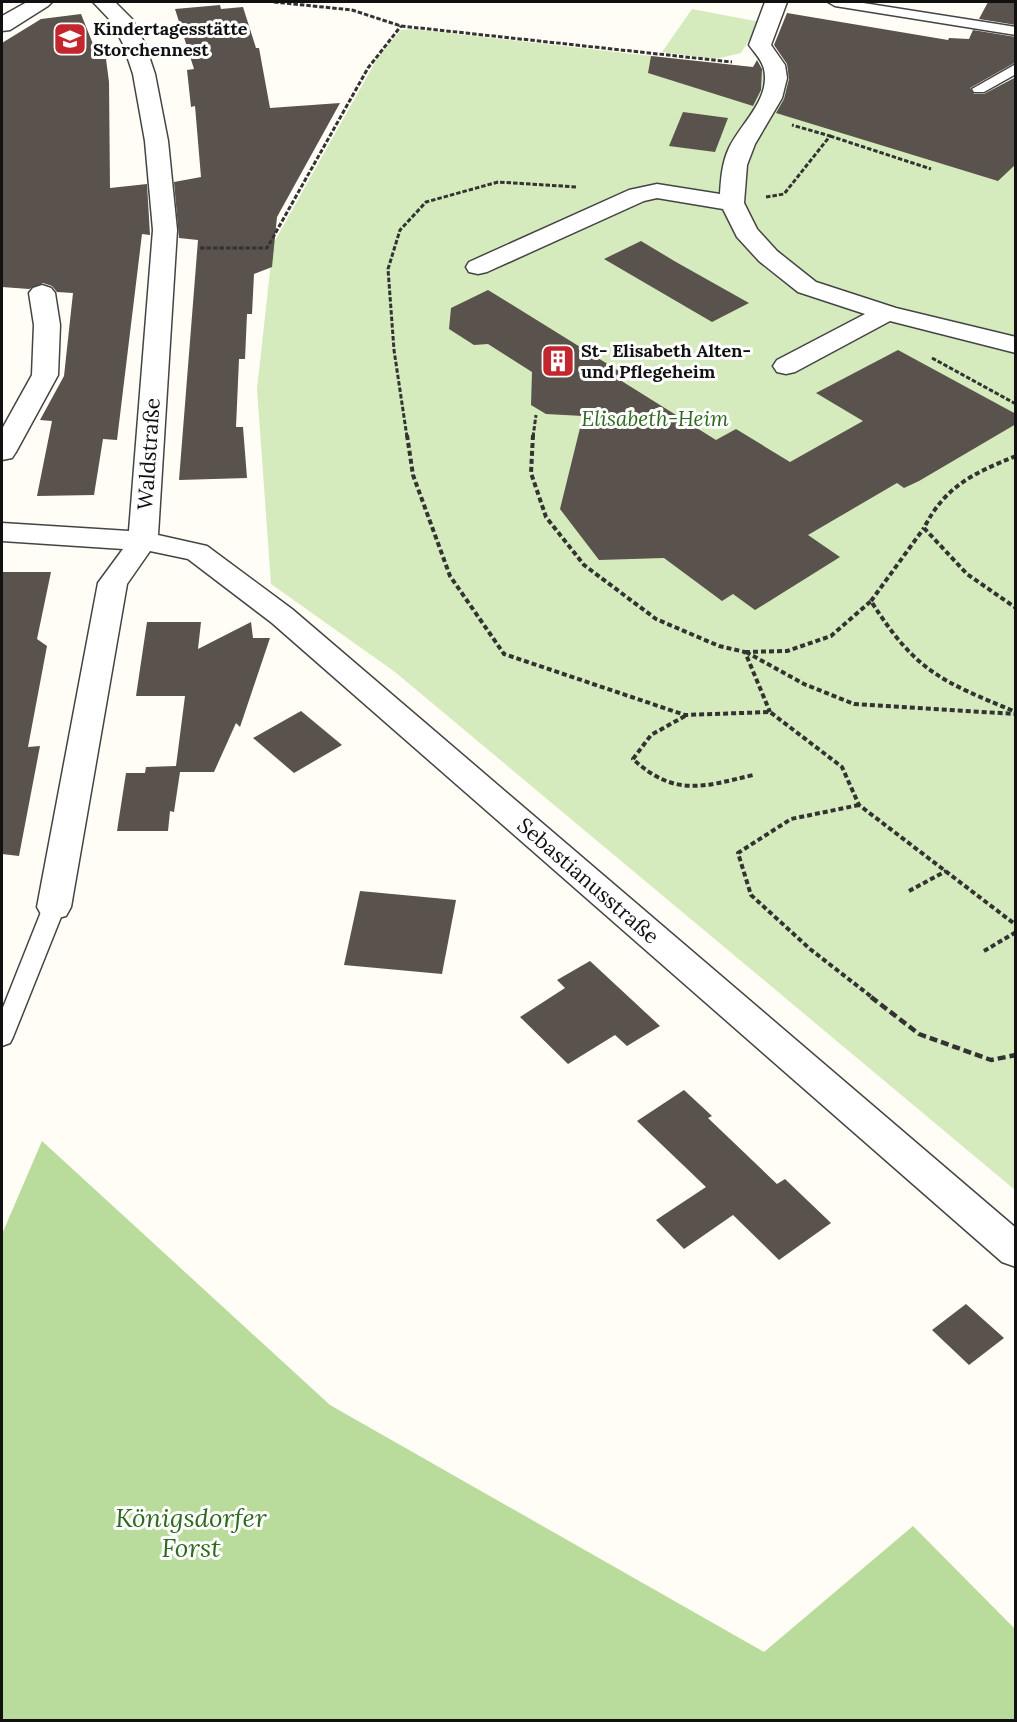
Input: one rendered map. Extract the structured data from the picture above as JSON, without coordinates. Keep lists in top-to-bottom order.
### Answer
{
  "streets": {
    "street": ["Waldstraße", "Sebastianusstraße"]
  },
  "crossings": [
    ["Waldstraße", "Sebastianusstraße"]
  ],
  "parks": ["Elisabeth-Heim", "Königsdorfer Forst"],
  "places": {
    "school or university": ["Kindertagesstätte Storchennest"],
    "building": ["St- Elisabeth Alten- und Pflegeheim"]
  }
}
